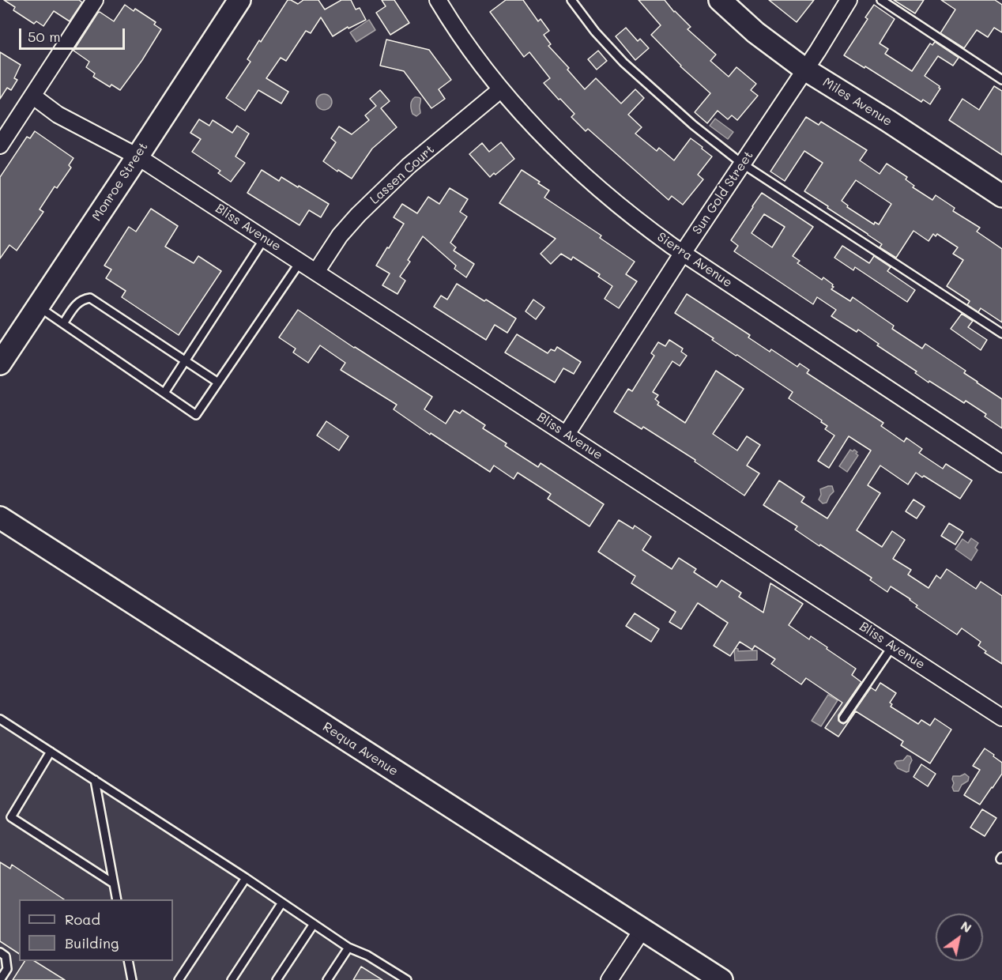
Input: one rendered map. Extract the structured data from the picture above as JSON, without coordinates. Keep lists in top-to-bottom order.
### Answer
{
  "streets": {
    "street": [
      "Miles Avenue",
      "Lassen Court",
      "Monroe Street",
      "Sun Gold Street",
      "Bliss Avenue",
      "Sierra Avenue",
      "Requa Avenue"
    ]
  },
  "crossings": [
    ["Miles Avenue", "Sun Gold Street"],
    ["Lassen Court", "Bliss Avenue"],
    ["Lassen Court", "Sierra Avenue"],
    ["Monroe Street", "Bliss Avenue"],
    ["Sun Gold Street", "Bliss Avenue"],
    ["Sun Gold Street", "Sierra Avenue"]
  ],
  "legend": ["Road", "Building"],
  "scale_bar": "50 m",
  "north": "top right"
}
